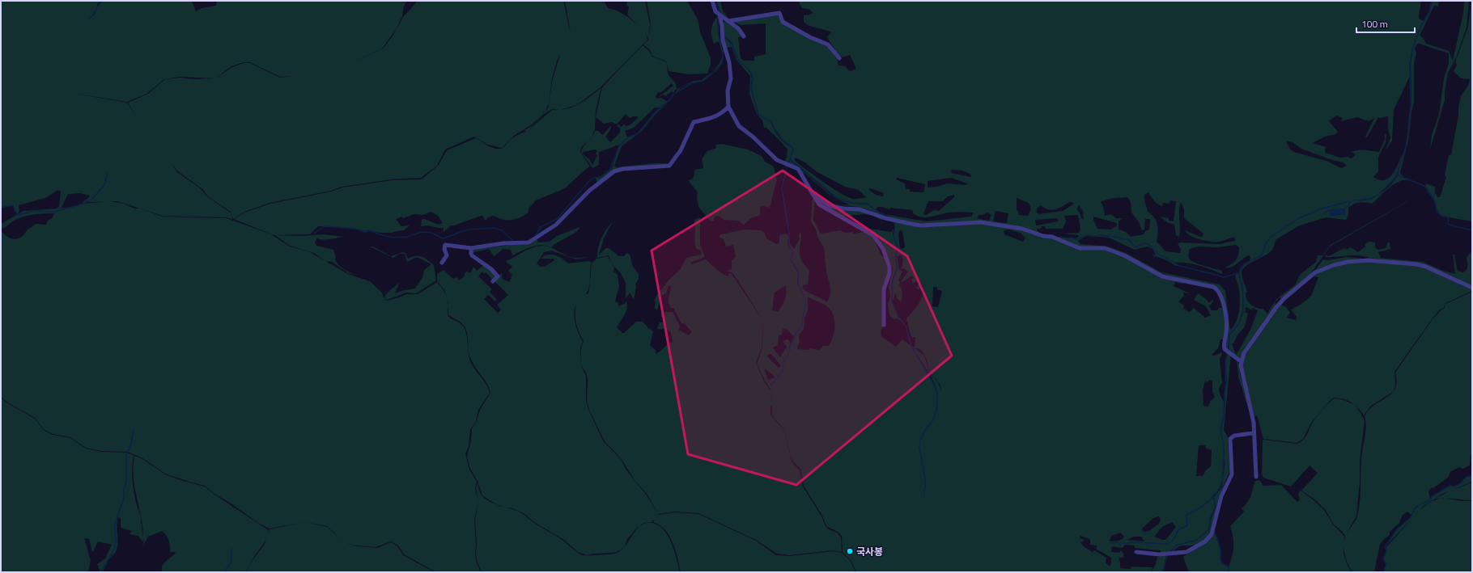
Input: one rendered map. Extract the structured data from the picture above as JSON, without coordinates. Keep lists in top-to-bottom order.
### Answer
{
  "places": ["국사봉"],
  "scale_bar": "100 m"
}
